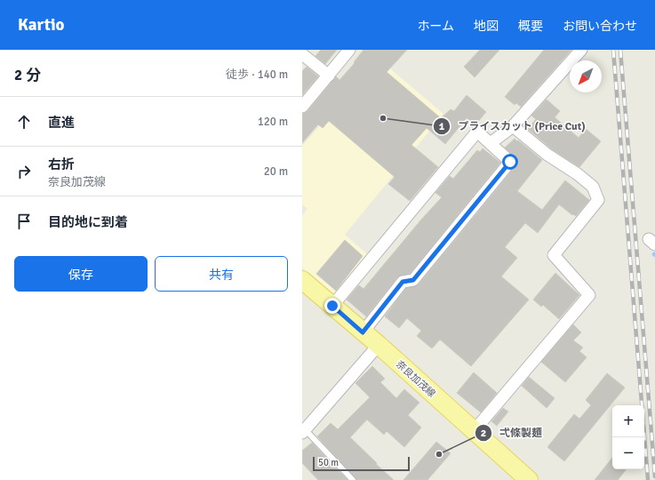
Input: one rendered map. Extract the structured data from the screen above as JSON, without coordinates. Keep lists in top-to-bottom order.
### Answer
{
  "streets": {
    "main road": ["奈良加茂線"]
  },
  "places": ["プライスカット (Price Cut)", "弌條製麺"],
  "scale_bar": "50 m",
  "north": "bottom left",
  "page": {
    "header": "Kartio",
    "nav": [
      "ホーム",
      "地図",
      "概要",
      "お問い合わせ"
    ],
    "heading": ["2 分", "徒歩 · 140 m"],
    "list": [
      ["直進", "120 m"],
      ["右折", "奈良加茂線", "20 m"],
      "目的地に到着"
    ],
    "buttons": ["保存", "共有"],
    "map_buttons": ["+", "−"],
    "scale": "50 m"
  }
}
